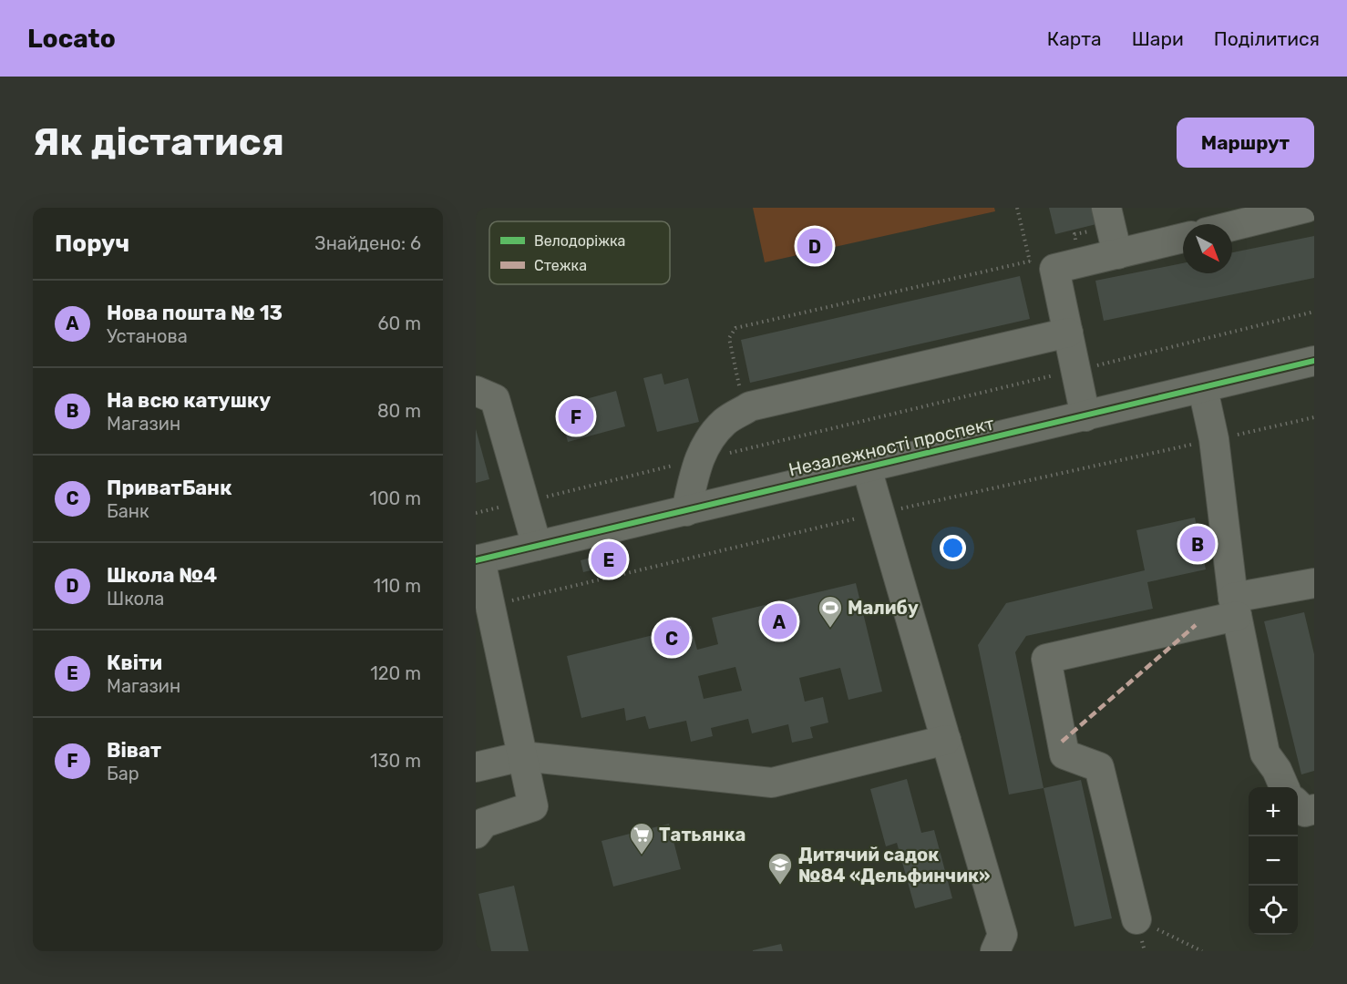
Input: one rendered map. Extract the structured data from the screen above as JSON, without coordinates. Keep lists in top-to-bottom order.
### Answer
{
  "streets": {
    "street": ["Незалежності проспект"]
  },
  "places": {
    "sports": ["Малибу"],
    "supermarket": ["Татьянка"],
    "school or university": ["Дитячий садок №84 «Дельфинчик»"]
  },
  "legend": ["Велодоріжка", "Стежка"],
  "north": "bottom right",
  "page": {
    "header": "Locato",
    "nav": ["Карта", "Шари", "Поділитися"],
    "buttons": "Маршрут",
    "title": "Як дістатися",
    "heading": ["Поруч", "Знайдено: 6"],
    "pins": [
      "D",
      "F",
      "B",
      "E",
      "A",
      "C"
    ],
    "list": [
      {
        "mark": "A",
        "name": "Нова пошта № 13",
        "note": "Установа",
        "value": "60 m"
      },
      {
        "mark": "B",
        "name": "На всю катушку",
        "note": "Магазин",
        "value": "80 m"
      },
      {
        "mark": "C",
        "name": "ПриватБанк",
        "note": "Банк",
        "value": "100 m"
      },
      {
        "mark": "D",
        "name": "Школа №4",
        "note": "Школа",
        "value": "110 m"
      },
      {
        "mark": "E",
        "name": "Квіти",
        "note": "Магазин",
        "value": "120 m"
      },
      {
        "mark": "F",
        "name": "Віват",
        "note": "Бар",
        "value": "130 m"
      }
    ],
    "map_buttons": ["+", "−"]
  }
}
